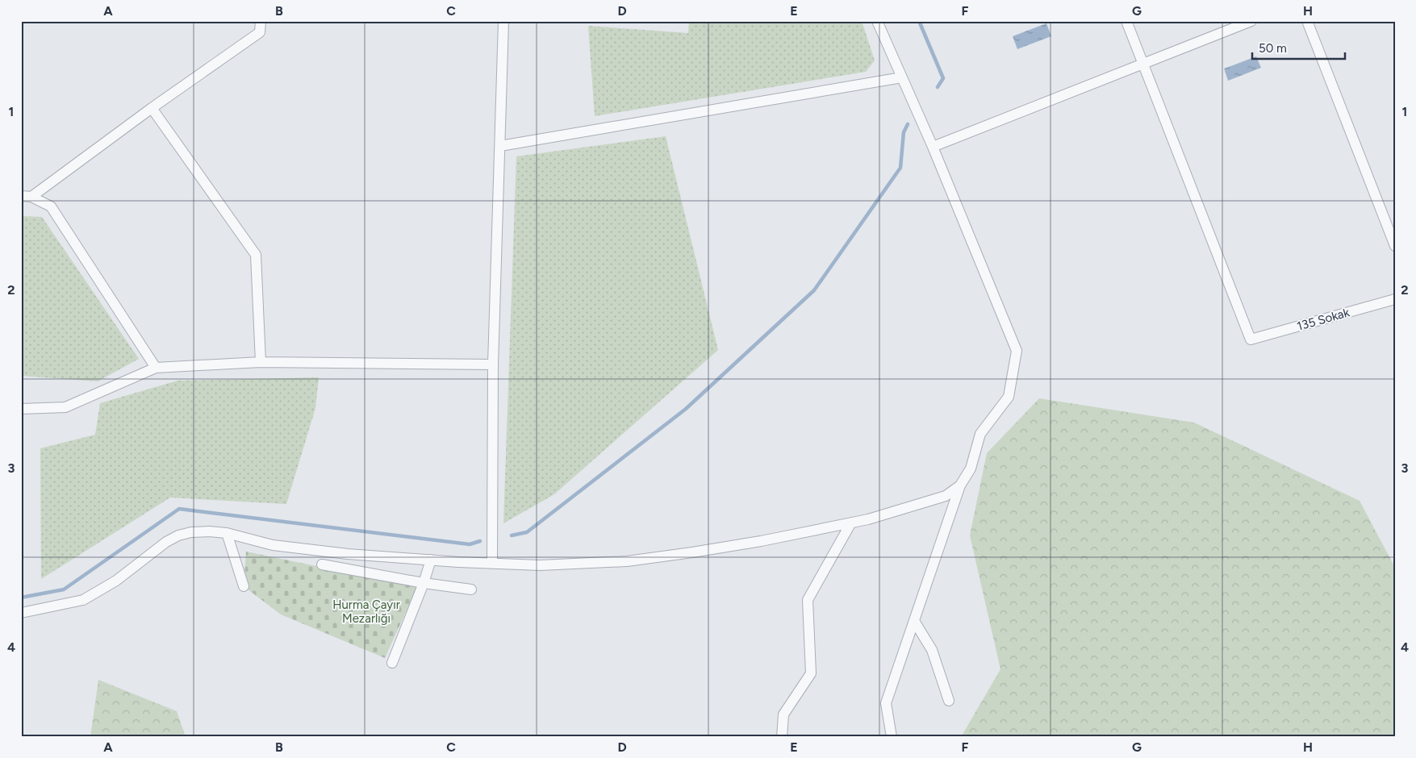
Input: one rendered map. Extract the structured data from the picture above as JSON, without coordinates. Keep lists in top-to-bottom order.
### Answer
{
  "streets": {
    "street": ["135 Sokak"]
  },
  "parks": ["Hurma Çayır Mezarlığı"],
  "scale_bar": "50 m",
  "grid": {
    "columns": [
      "A",
      "B",
      "C",
      "D",
      "E",
      "F",
      "G",
      "H"
    ],
    "rows": [
      "1",
      "2",
      "3",
      "4"
    ]
  }
}
